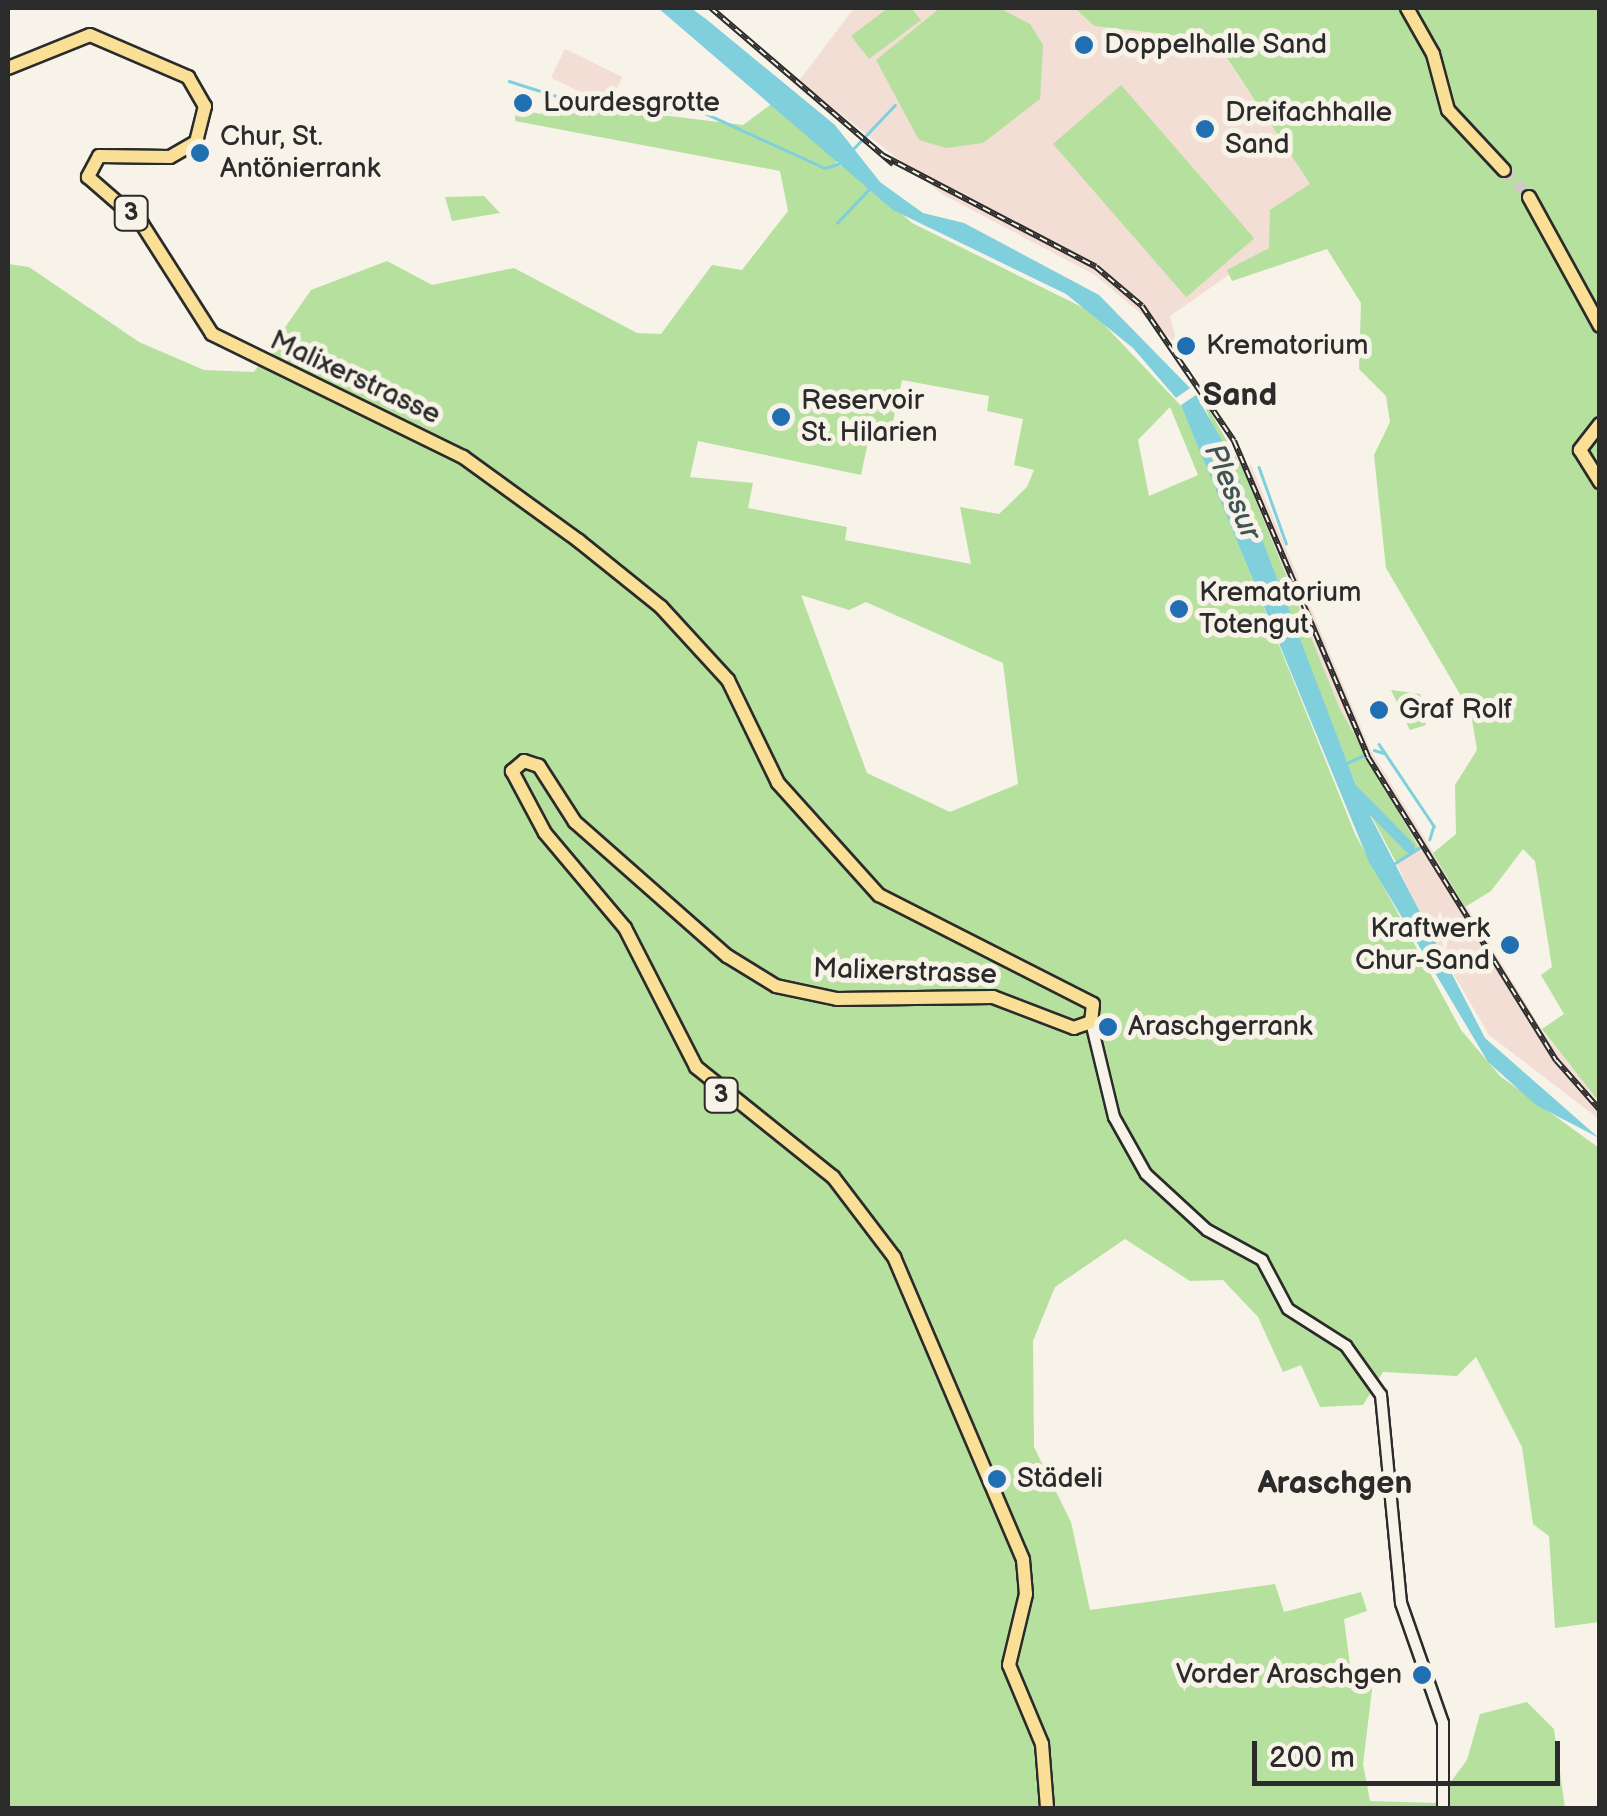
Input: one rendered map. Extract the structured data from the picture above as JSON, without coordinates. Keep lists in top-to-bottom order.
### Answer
{
  "streets": {
    "main road": ["3", "Malixerstrasse"]
  },
  "districts": ["Sand", "Araschgen"],
  "water": ["Plessur"],
  "places": [
    "Doppelhalle Sand",
    "Lourdesgrotte",
    "Dreifachhalle Sand",
    "Chur, St. Antönierrank",
    "Krematorium",
    "Reservoir St. Hilarien",
    "Krematorium Totengut",
    "Graf Rolf",
    "Kraftwerk Chur-Sand",
    "Araschgerrank",
    "Städeli",
    "Vorder Araschgen"
  ],
  "scale_bar": "200 m"
}
